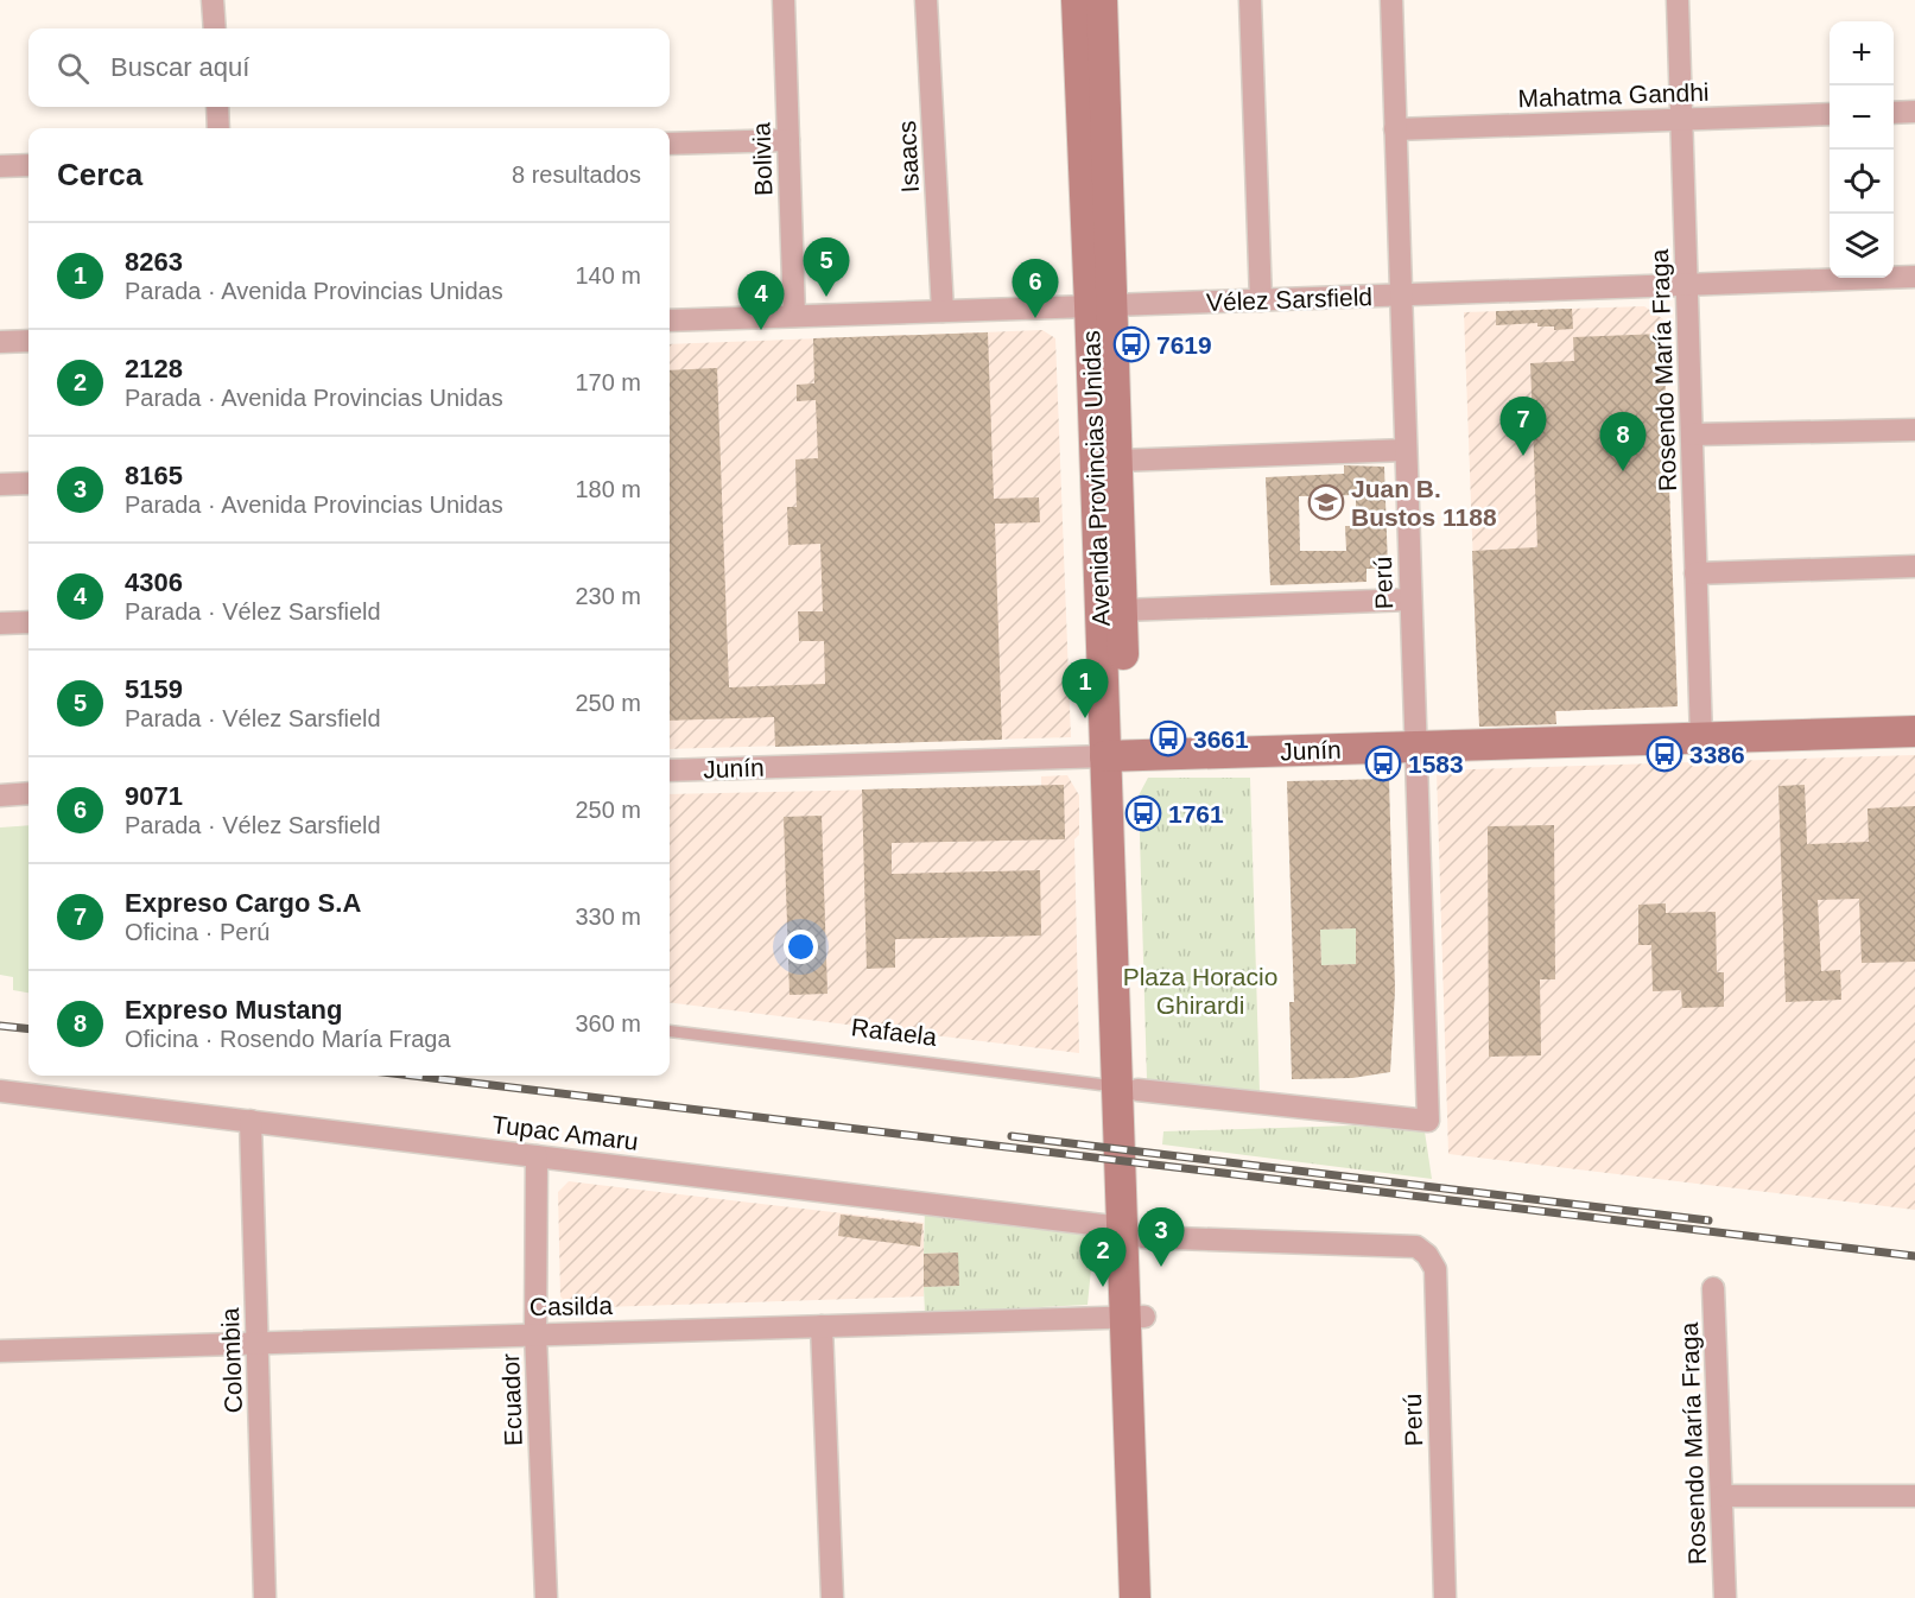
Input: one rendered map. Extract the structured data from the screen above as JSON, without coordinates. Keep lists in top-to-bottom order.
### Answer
{
  "streets": {
    "main road": ["Avenida Provincias Unidas", "Junín"],
    "street": [
      "Mahatma Gandhi",
      "Isaacs",
      "Bolivia",
      "Vélez Sarsfield",
      "Rosendo María Fraga",
      "Perú",
      "Rafaela",
      "Tupac Amaru",
      "Casilda",
      "Colombia",
      "Ecuador"
    ]
  },
  "crossings": [
    ["Mahatma Gandhi", "Rosendo María Fraga"],
    ["Mahatma Gandhi", "Perú"],
    ["Isaacs", "Vélez Sarsfield"],
    ["Bolivia", "Vélez Sarsfield"],
    ["Vélez Sarsfield", "Rosendo María Fraga"],
    ["Vélez Sarsfield", "Avenida Provincias Unidas"],
    ["Vélez Sarsfield", "Perú"],
    ["Rosendo María Fraga", "Junín"],
    ["Avenida Provincias Unidas", "Junín"],
    ["Avenida Provincias Unidas", "Rafaela"],
    ["Avenida Provincias Unidas", "Tupac Amaru"],
    ["Avenida Provincias Unidas", "Casilda"],
    ["Perú", "Junín"],
    ["Perú", "Rafaela"],
    ["Perú", "Tupac Amaru"],
    ["Tupac Amaru", "Colombia"],
    ["Tupac Amaru", "Ecuador"],
    ["Casilda", "Colombia"],
    ["Casilda", "Ecuador"]
  ],
  "parks": ["Plaza Horacio Ghirardi"],
  "places": {
    "bus stop": [
      "7619",
      "3661",
      "3386",
      "1583",
      "1761"
    ],
    "school or university": ["Juan B. Bustos 1188"]
  },
  "page": {
    "map_buttons": ["+", "−"],
    "search": "Buscar aquí",
    "heading": ["Cerca", "8 resultados"],
    "list": [
      {
        "mark": "1",
        "name": "8263",
        "note": "Parada · Avenida Provincias Unidas",
        "value": "140 m"
      },
      {
        "mark": "2",
        "name": "2128",
        "note": "Parada · Avenida Provincias Unidas",
        "value": "170 m"
      },
      {
        "mark": "3",
        "name": "8165",
        "note": "Parada · Avenida Provincias Unidas",
        "value": "180 m"
      },
      {
        "mark": "4",
        "name": "4306",
        "note": "Parada · Vélez Sarsfield",
        "value": "230 m"
      },
      {
        "mark": "5",
        "name": "5159",
        "note": "Parada · Vélez Sarsfield",
        "value": "250 m"
      },
      {
        "mark": "6",
        "name": "9071",
        "note": "Parada · Vélez Sarsfield",
        "value": "250 m"
      },
      {
        "mark": "7",
        "name": "Expreso Cargo S.A",
        "note": "Oficina · Perú",
        "value": "330 m"
      },
      {
        "mark": "8",
        "name": "Expreso Mustang",
        "note": "Oficina · Rosendo María Fraga",
        "value": "360 m"
      }
    ],
    "pins": [
      "5",
      "6",
      "4",
      "7",
      "8",
      "1",
      "3",
      "2"
    ]
  }
}
